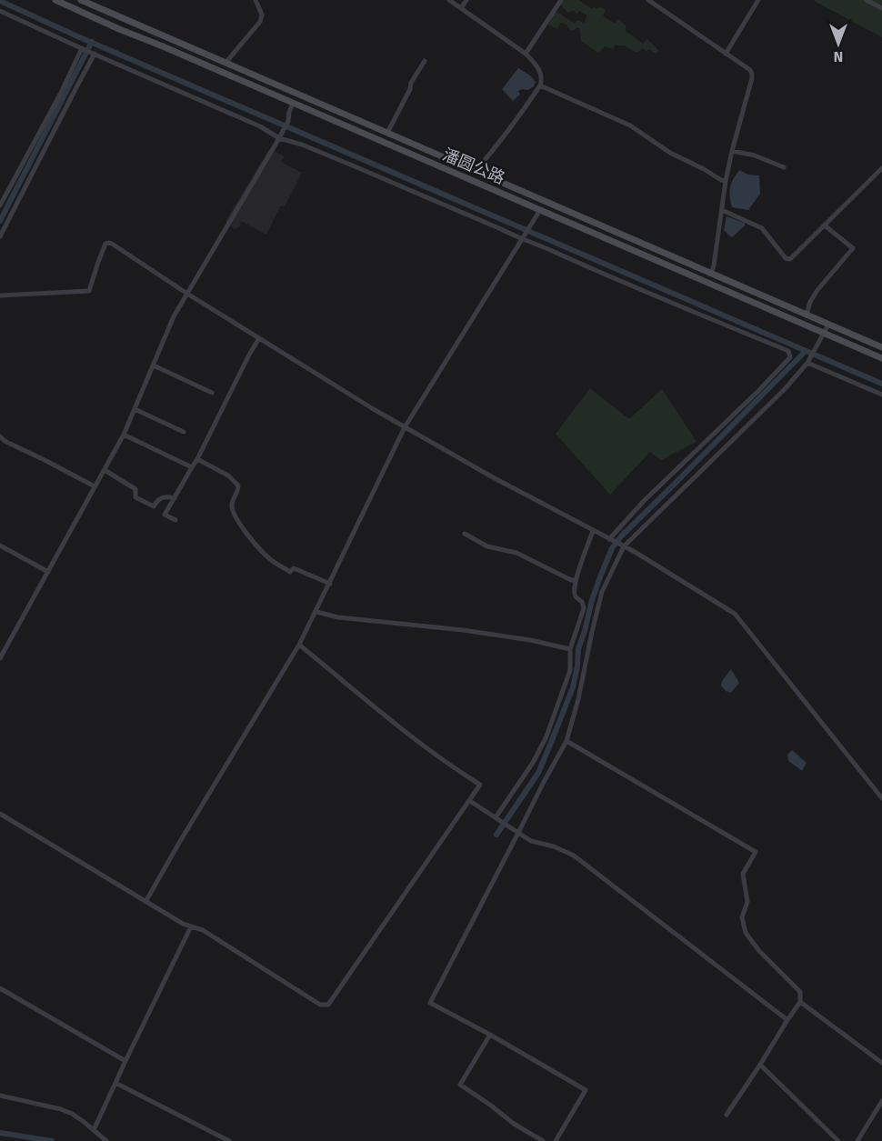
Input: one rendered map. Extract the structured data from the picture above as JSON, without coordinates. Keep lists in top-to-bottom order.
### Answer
{
  "streets": {
    "main road": ["潘圆公路"]
  },
  "north": "bottom"
}
